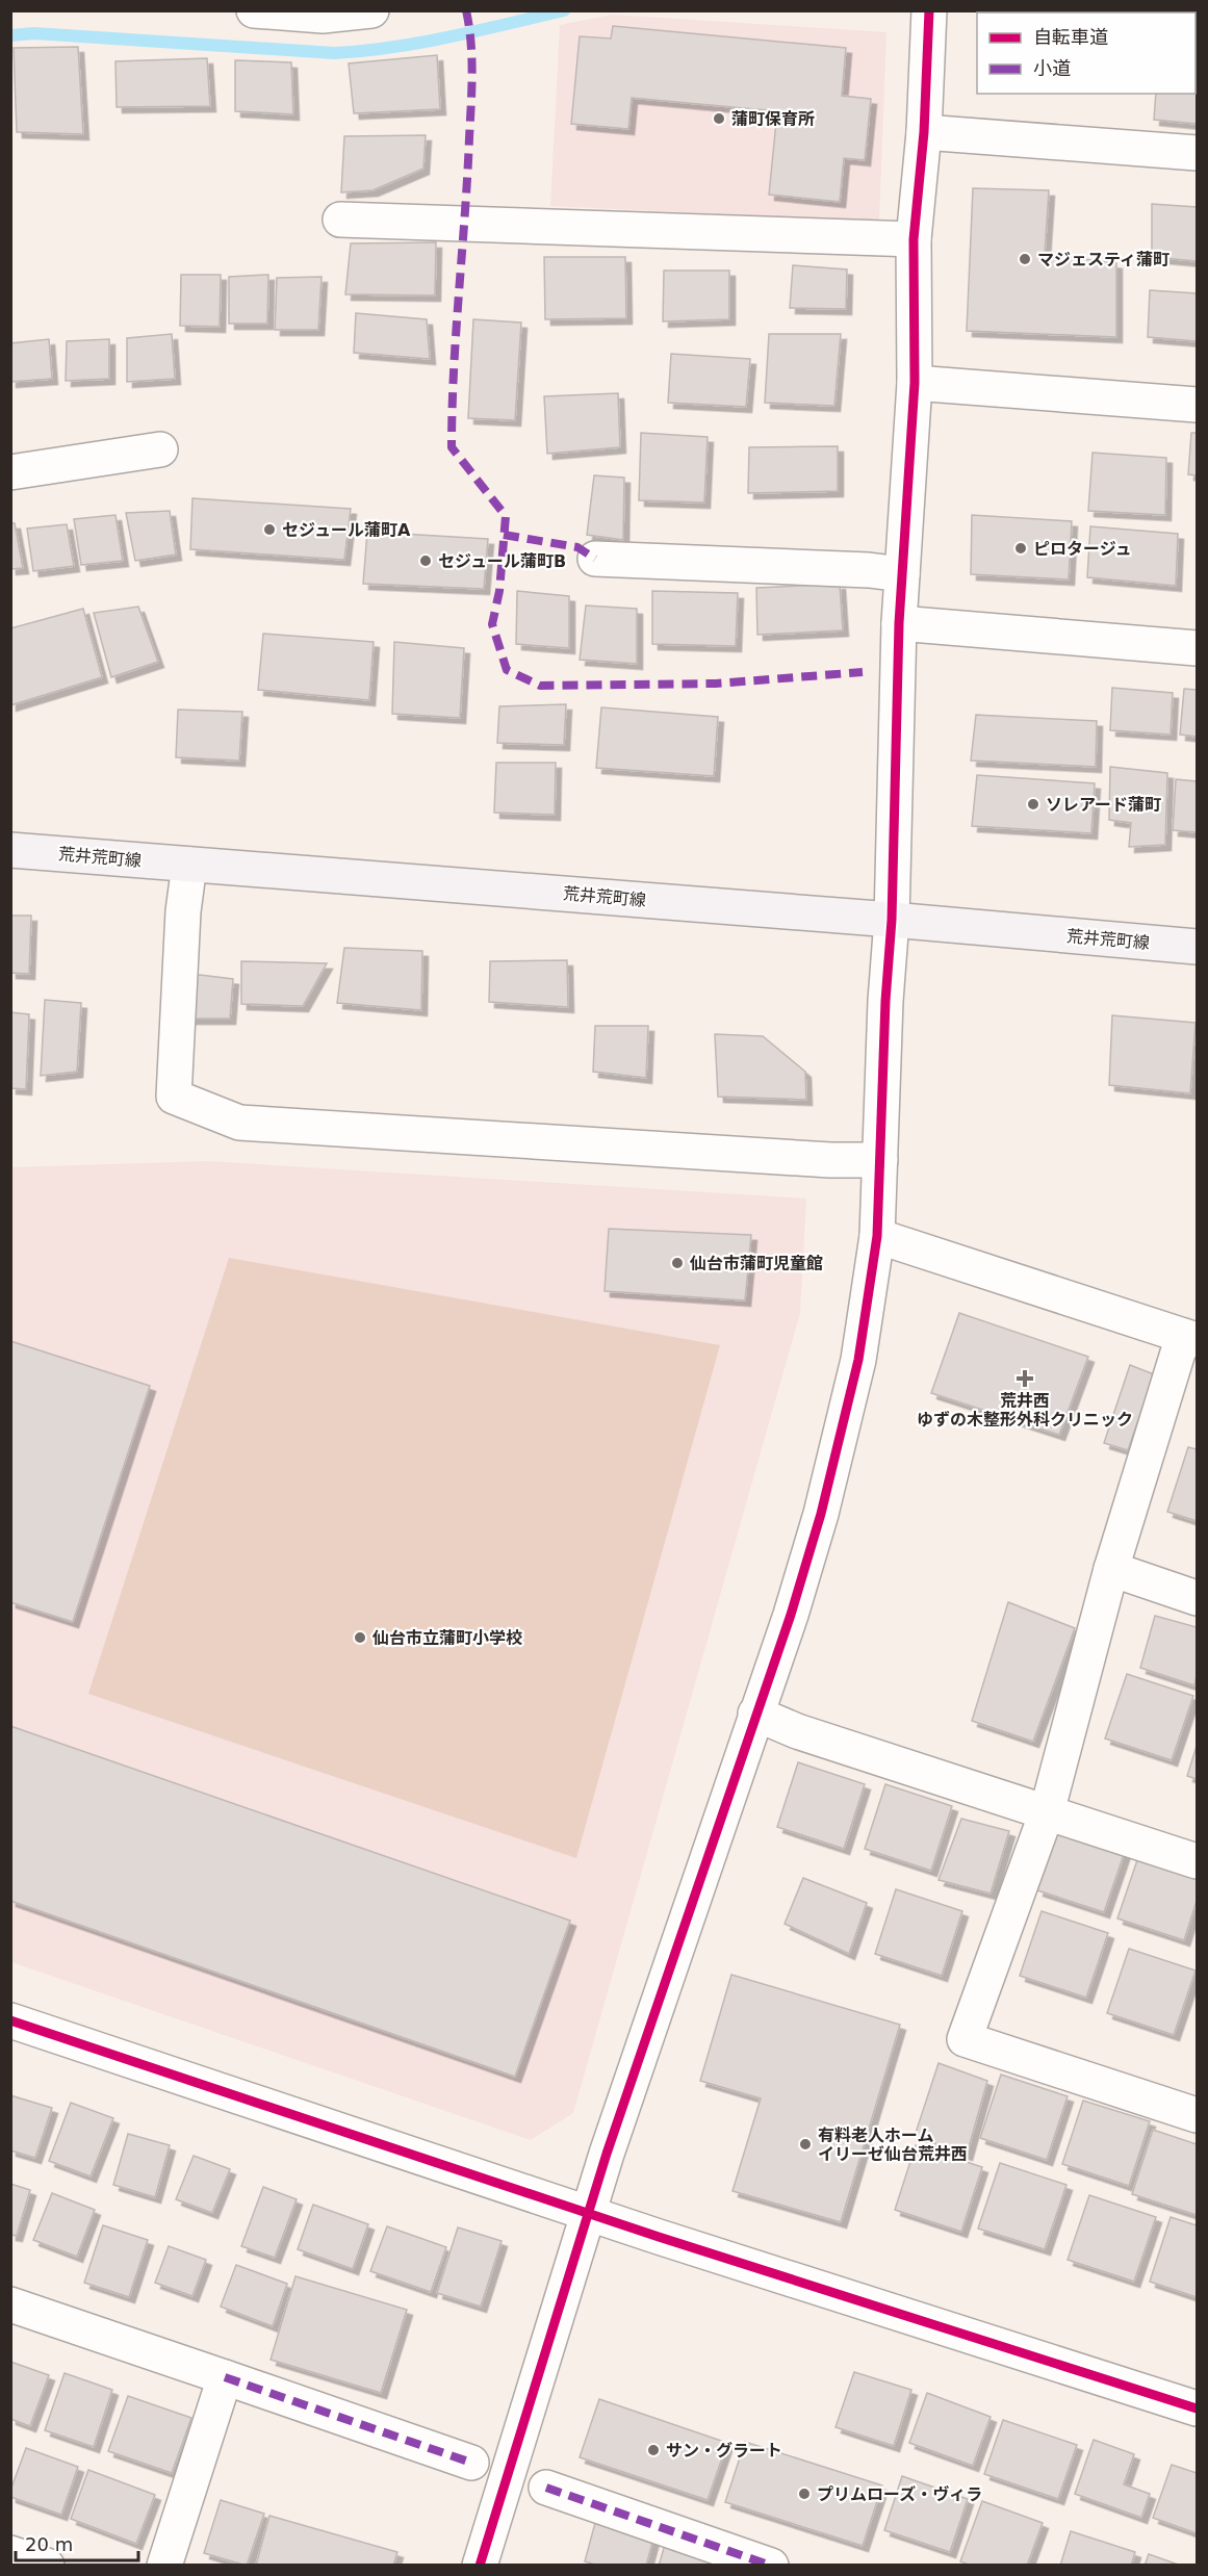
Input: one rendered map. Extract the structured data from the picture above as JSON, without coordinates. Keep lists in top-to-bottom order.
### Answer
{
  "streets": {
    "main road": ["荒井荒町線"]
  },
  "places": {
    "other": [
      "蒲町保育所",
      "マジェスティ蒲町",
      "セジュール蒲町A",
      "ピロタージュ",
      "セジュール蒲町B",
      "ソレアード蒲町",
      "仙台市蒲町児童館",
      "仙台市立蒲町小学校",
      "有料老人ホーム イリーゼ仙台荒井西",
      "サン・グラート",
      "プリムローズ・ヴィラ"
    ],
    "health": ["荒井西 ゆずの木整形外科クリニック"]
  },
  "legend": ["自転車道", "小道"],
  "scale_bar": "20 m"
}
